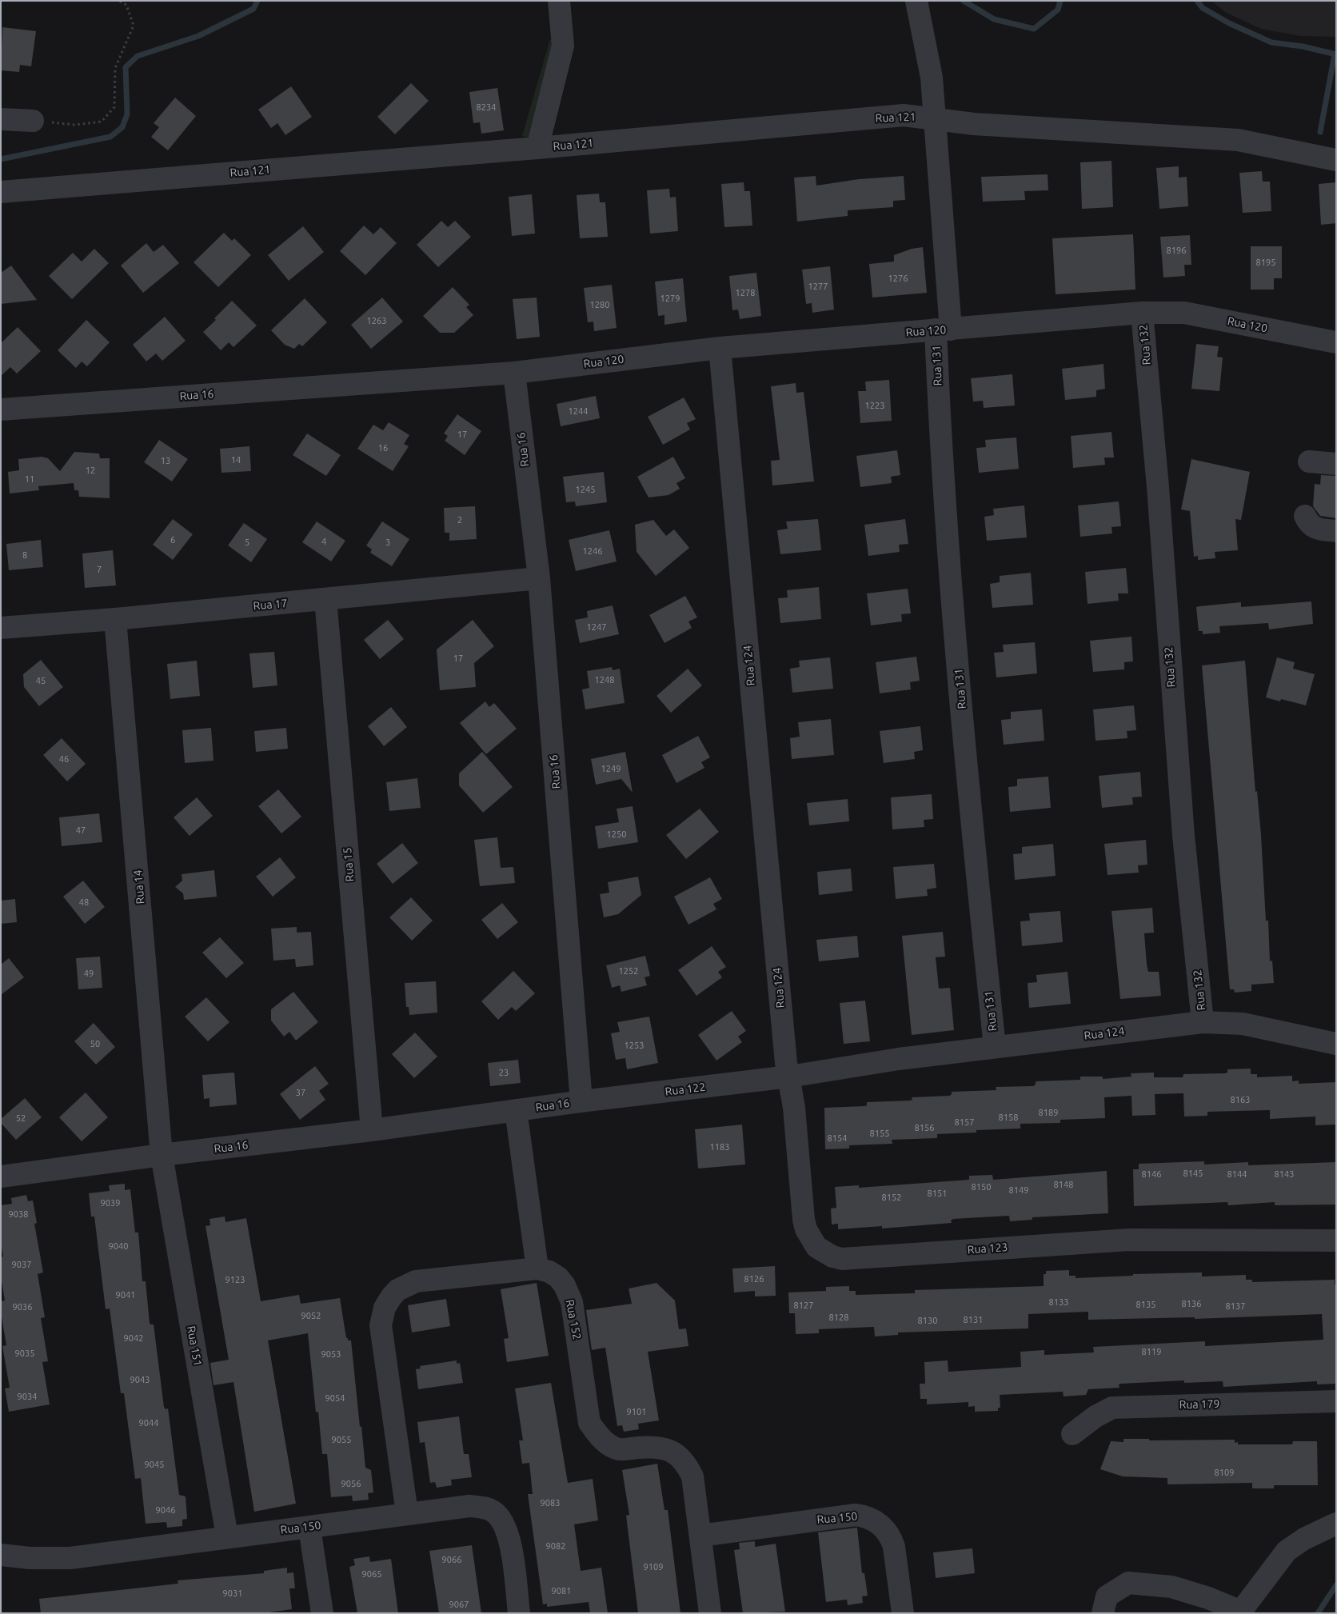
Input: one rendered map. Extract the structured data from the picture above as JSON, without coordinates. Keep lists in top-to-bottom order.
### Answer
{
  "streets": {
    "street": [
      "Rua 121",
      "Rua 120",
      "Rua 132",
      "Rua 131",
      "Rua 16",
      "Rua 17",
      "Rua 124",
      "Rua 15",
      "Rua 14",
      "Rua 122",
      "Rua 123",
      "Rua 152",
      "Rua 151",
      "Rua 179",
      "Rua 150"
    ]
  },
  "crossings": [
    ["Rua 120", "Rua 132"],
    ["Rua 120", "Rua 131"],
    ["Rua 120", "Rua 16"],
    ["Rua 120", "Rua 124"],
    ["Rua 132", "Rua 124"],
    ["Rua 131", "Rua 124"],
    ["Rua 16", "Rua 17"],
    ["Rua 16", "Rua 15"],
    ["Rua 16", "Rua 14"],
    ["Rua 16", "Rua 122"],
    ["Rua 16", "Rua 151"],
    ["Rua 17", "Rua 15"],
    ["Rua 17", "Rua 14"],
    ["Rua 124", "Rua 122"],
    ["Rua 124", "Rua 123"],
    ["Rua 14", "Rua 151"],
    ["Rua 122", "Rua 123"],
    ["Rua 152", "Rua 150"],
    ["Rua 151", "Rua 150"]
  ],
  "house_numbers": [
    "8234",
    "8196",
    "8195",
    "1276",
    "1277",
    "1278",
    "1279",
    "1280",
    "1263",
    "1223",
    "1244",
    "17",
    "16",
    "14",
    "13",
    "12",
    "11",
    "1245",
    "2",
    "6",
    "4",
    "5",
    "3",
    "1246",
    "8",
    "7",
    "1247",
    "17",
    "1248",
    "45",
    "46",
    "1249",
    "47",
    "1250",
    "48",
    "1252",
    "49",
    "50",
    "1253",
    "23",
    "37",
    "8163",
    "8189",
    "8158",
    "52",
    "8157",
    "8156",
    "8155",
    "8154",
    "1183",
    "8145",
    "8146",
    "8144",
    "8143",
    "8148",
    "8150",
    "8149",
    "8151",
    "8152",
    "9039",
    "9038",
    "9040",
    "9037",
    "8126",
    "9123",
    "9041",
    "8133",
    "8136",
    "8135",
    "8127",
    "8137",
    "9036",
    "9052",
    "8128",
    "8131",
    "8130",
    "9042",
    "8119",
    "9035",
    "9053",
    "9043",
    "9034",
    "9054",
    "9101",
    "9044",
    "9055",
    "9045",
    "8109",
    "9056",
    "9083",
    "9046",
    "9082",
    "9066",
    "9109",
    "9065",
    "9081",
    "9031",
    "9067"
  ]
}
